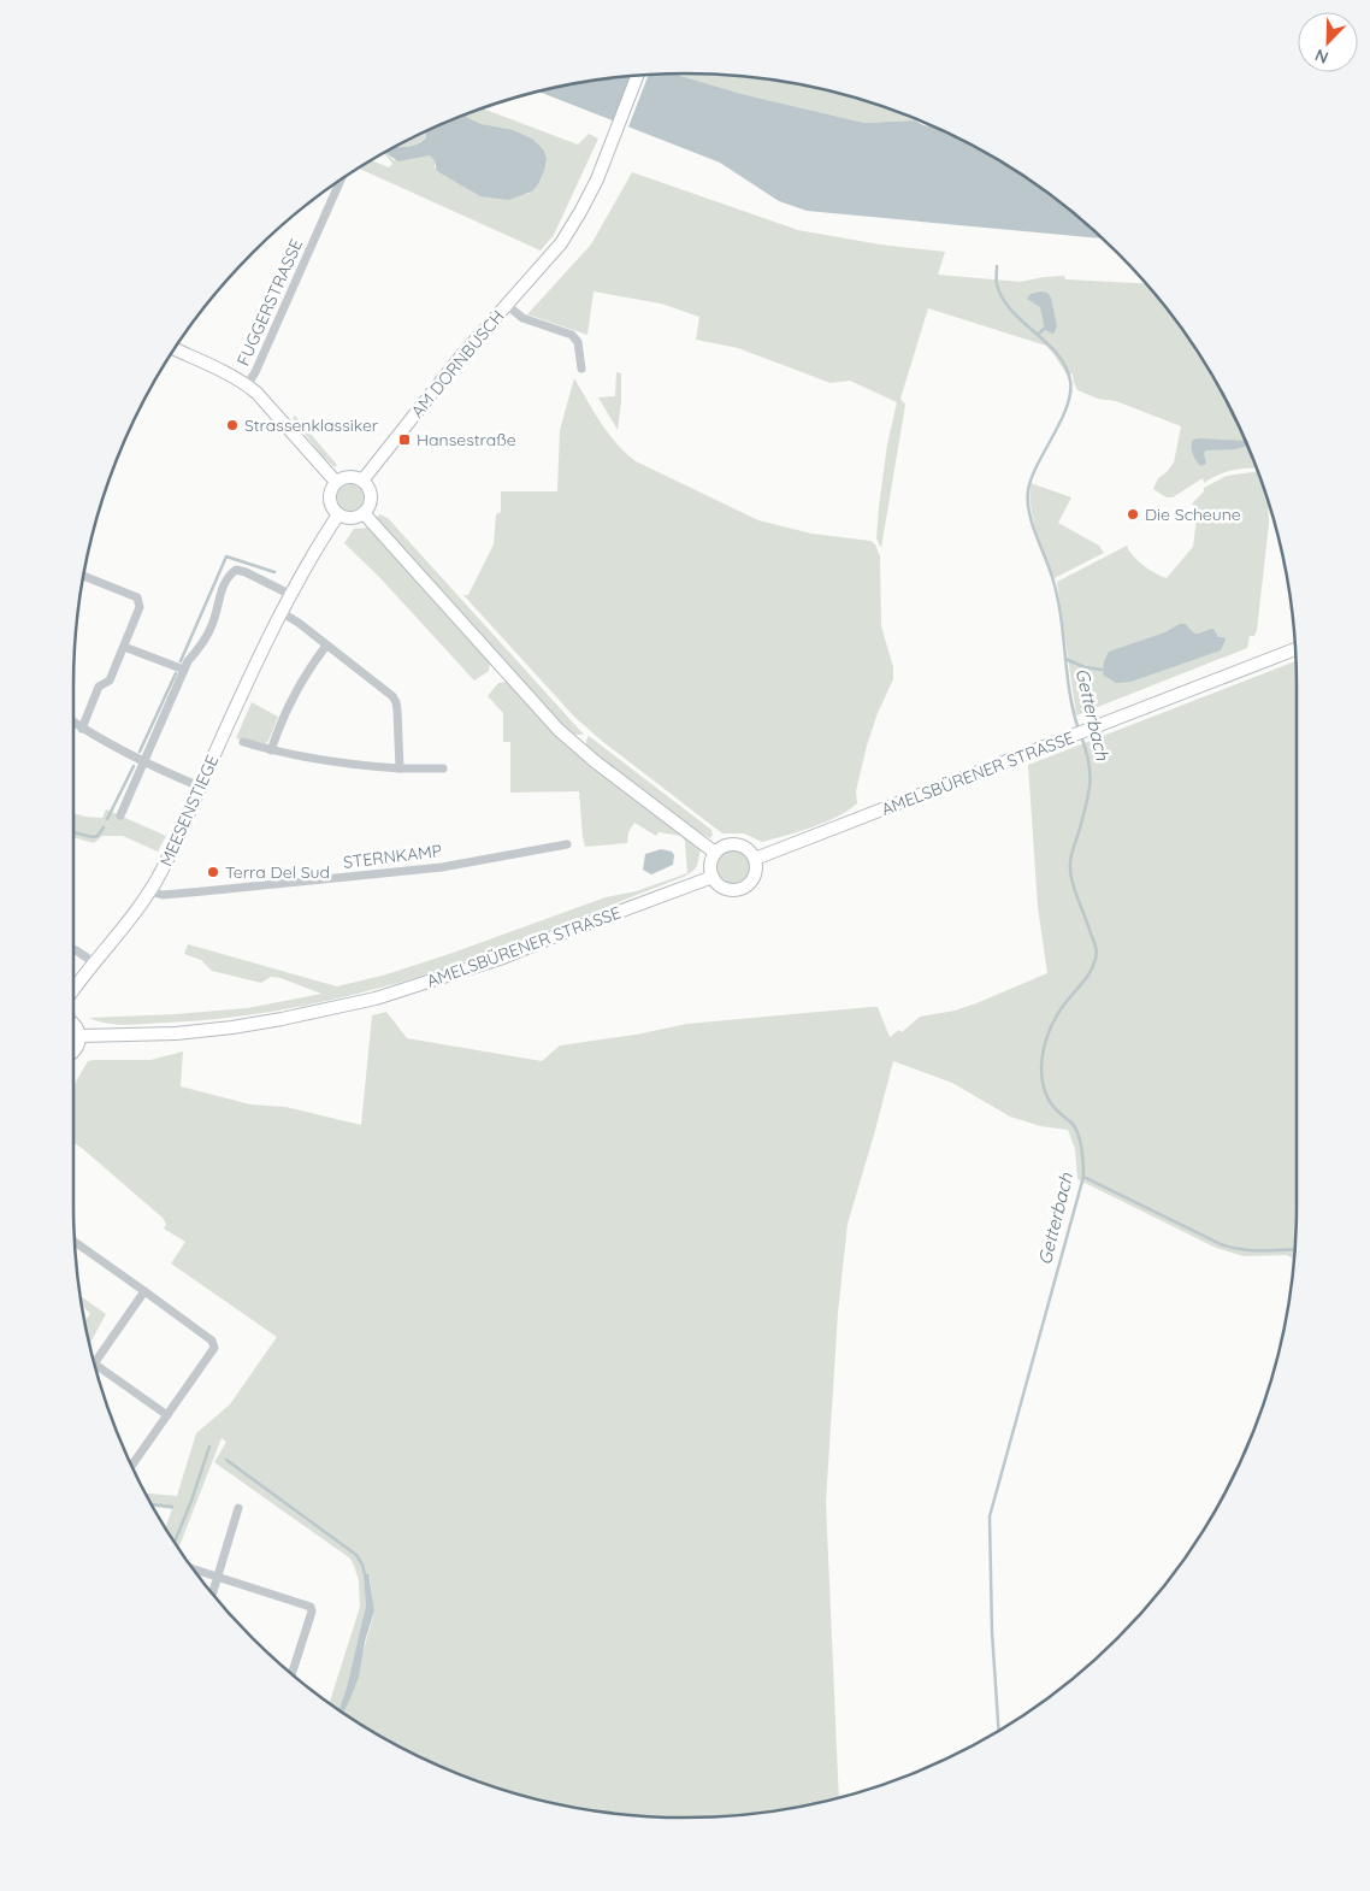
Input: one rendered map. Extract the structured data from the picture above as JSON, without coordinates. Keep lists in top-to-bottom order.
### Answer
{
  "streets": {
    "street": [
      "FUGGERSTRASSE",
      "AM DORNBUSCH",
      "AMELSBÜRENER STRASSE",
      "MEESENSTIEGE",
      "STERNKAMP"
    ]
  },
  "crossings": [
    ["AM DORNBUSCH", "MEESENSTIEGE"],
    ["MEESENSTIEGE", "STERNKAMP"]
  ],
  "water": ["Getterbach"],
  "places": {
    "other": ["Strassenklassiker", "Die Scheune", "Terra Del Sud"],
    "transit": ["Hansestraße"]
  },
  "north": "bottom left"
}
